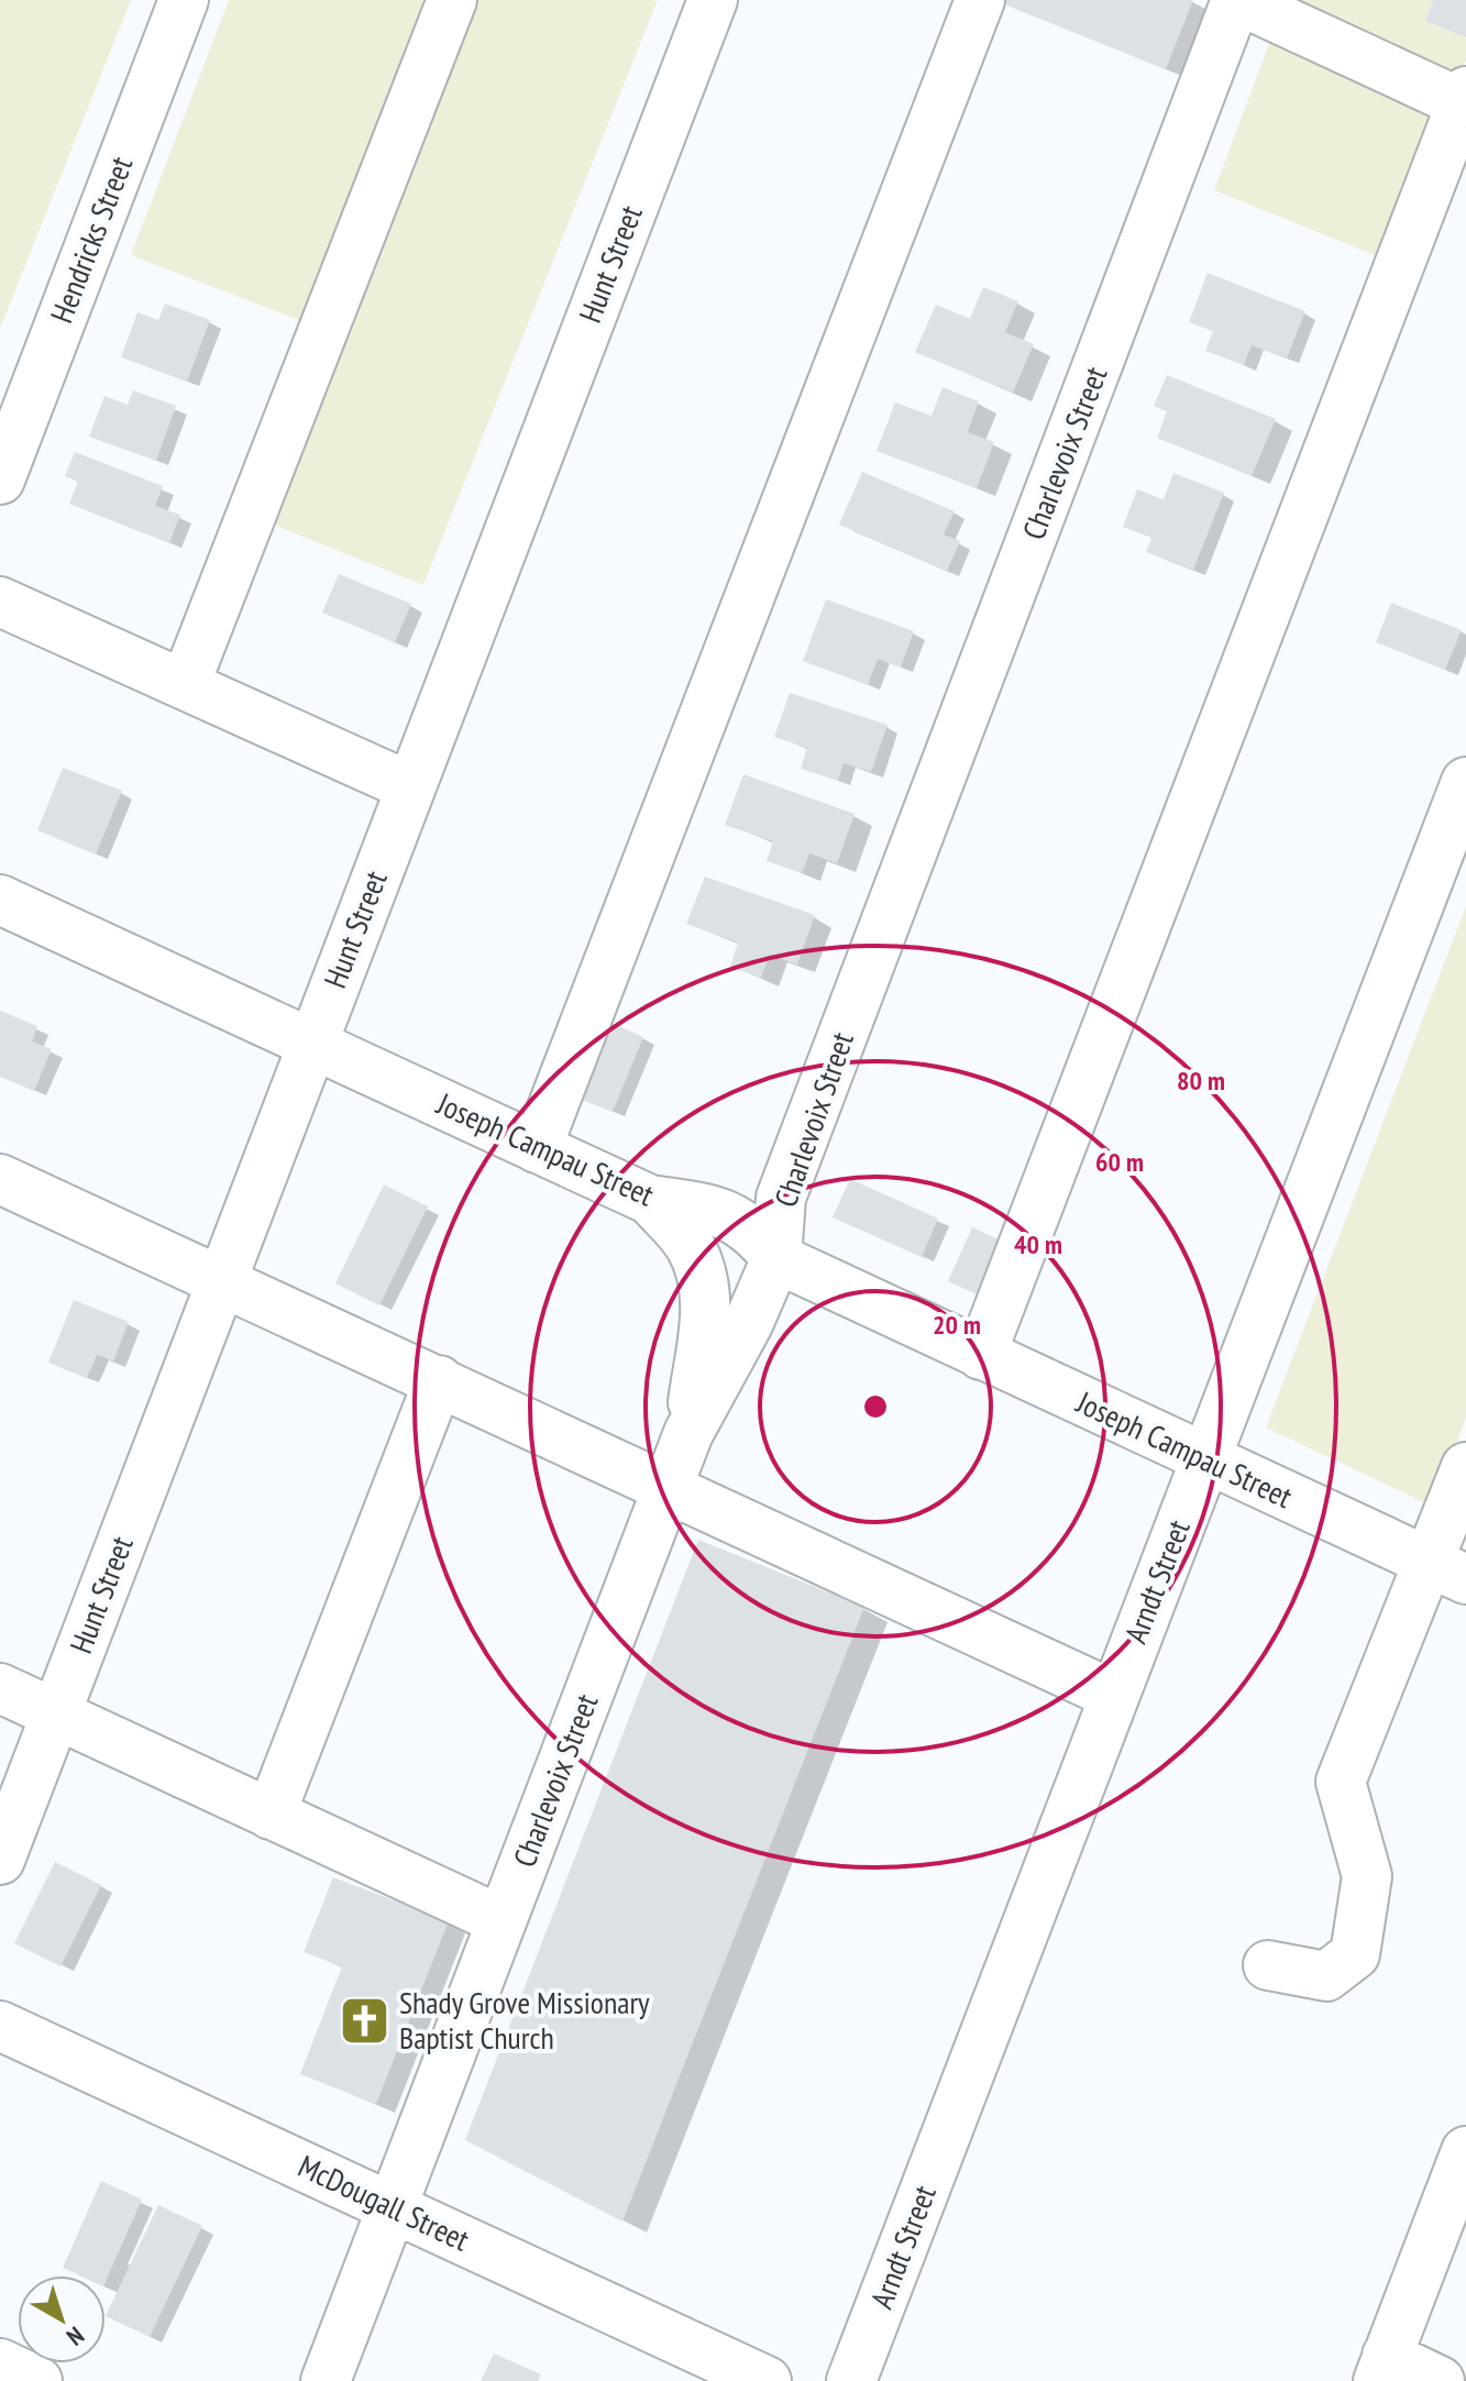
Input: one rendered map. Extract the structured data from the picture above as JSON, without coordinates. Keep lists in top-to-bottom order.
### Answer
{
  "streets": {
    "street": [
      "Hendricks Street",
      "Hunt Street",
      "Charlevoix Street",
      "Joseph Campau Street",
      "Arndt Street",
      "McDougall Street"
    ]
  },
  "crossings": [
    ["Hunt Street", "Joseph Campau Street"],
    ["Charlevoix Street", "Joseph Campau Street"],
    ["Charlevoix Street", "McDougall Street"],
    ["Joseph Campau Street", "Arndt Street"]
  ],
  "places": {
    "church": ["Shady Grove Missionary Baptist Church"]
  },
  "north": "bottom right",
  "rings": [
    "80 m",
    "60 m",
    "40 m",
    "20 m"
  ]
}
